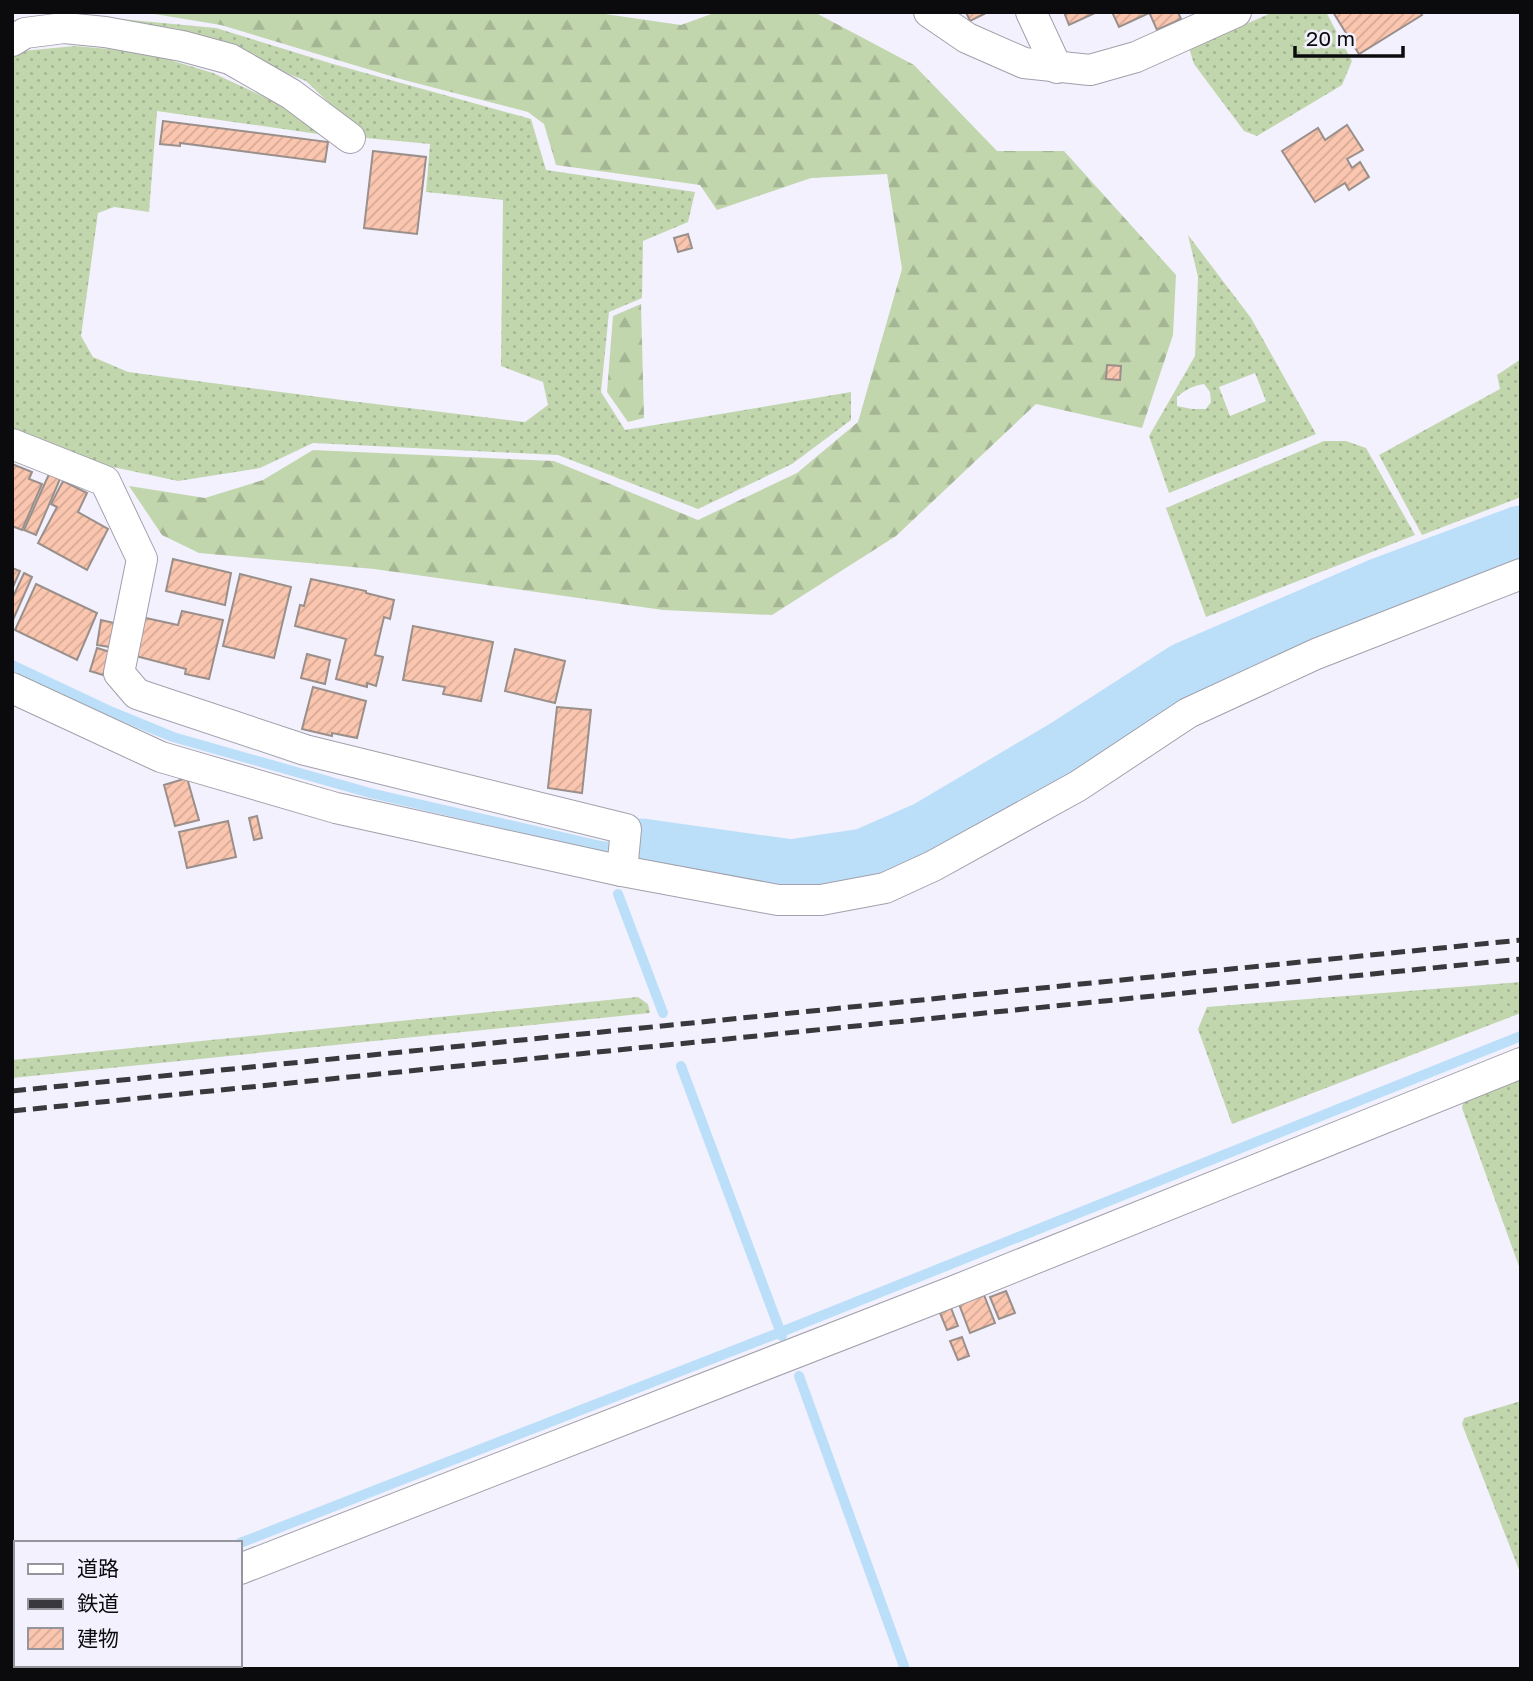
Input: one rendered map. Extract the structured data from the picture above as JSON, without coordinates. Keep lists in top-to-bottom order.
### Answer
{
  "legend": ["道路", "鉄道", "建物"],
  "scale_bar": "20 m"
}
